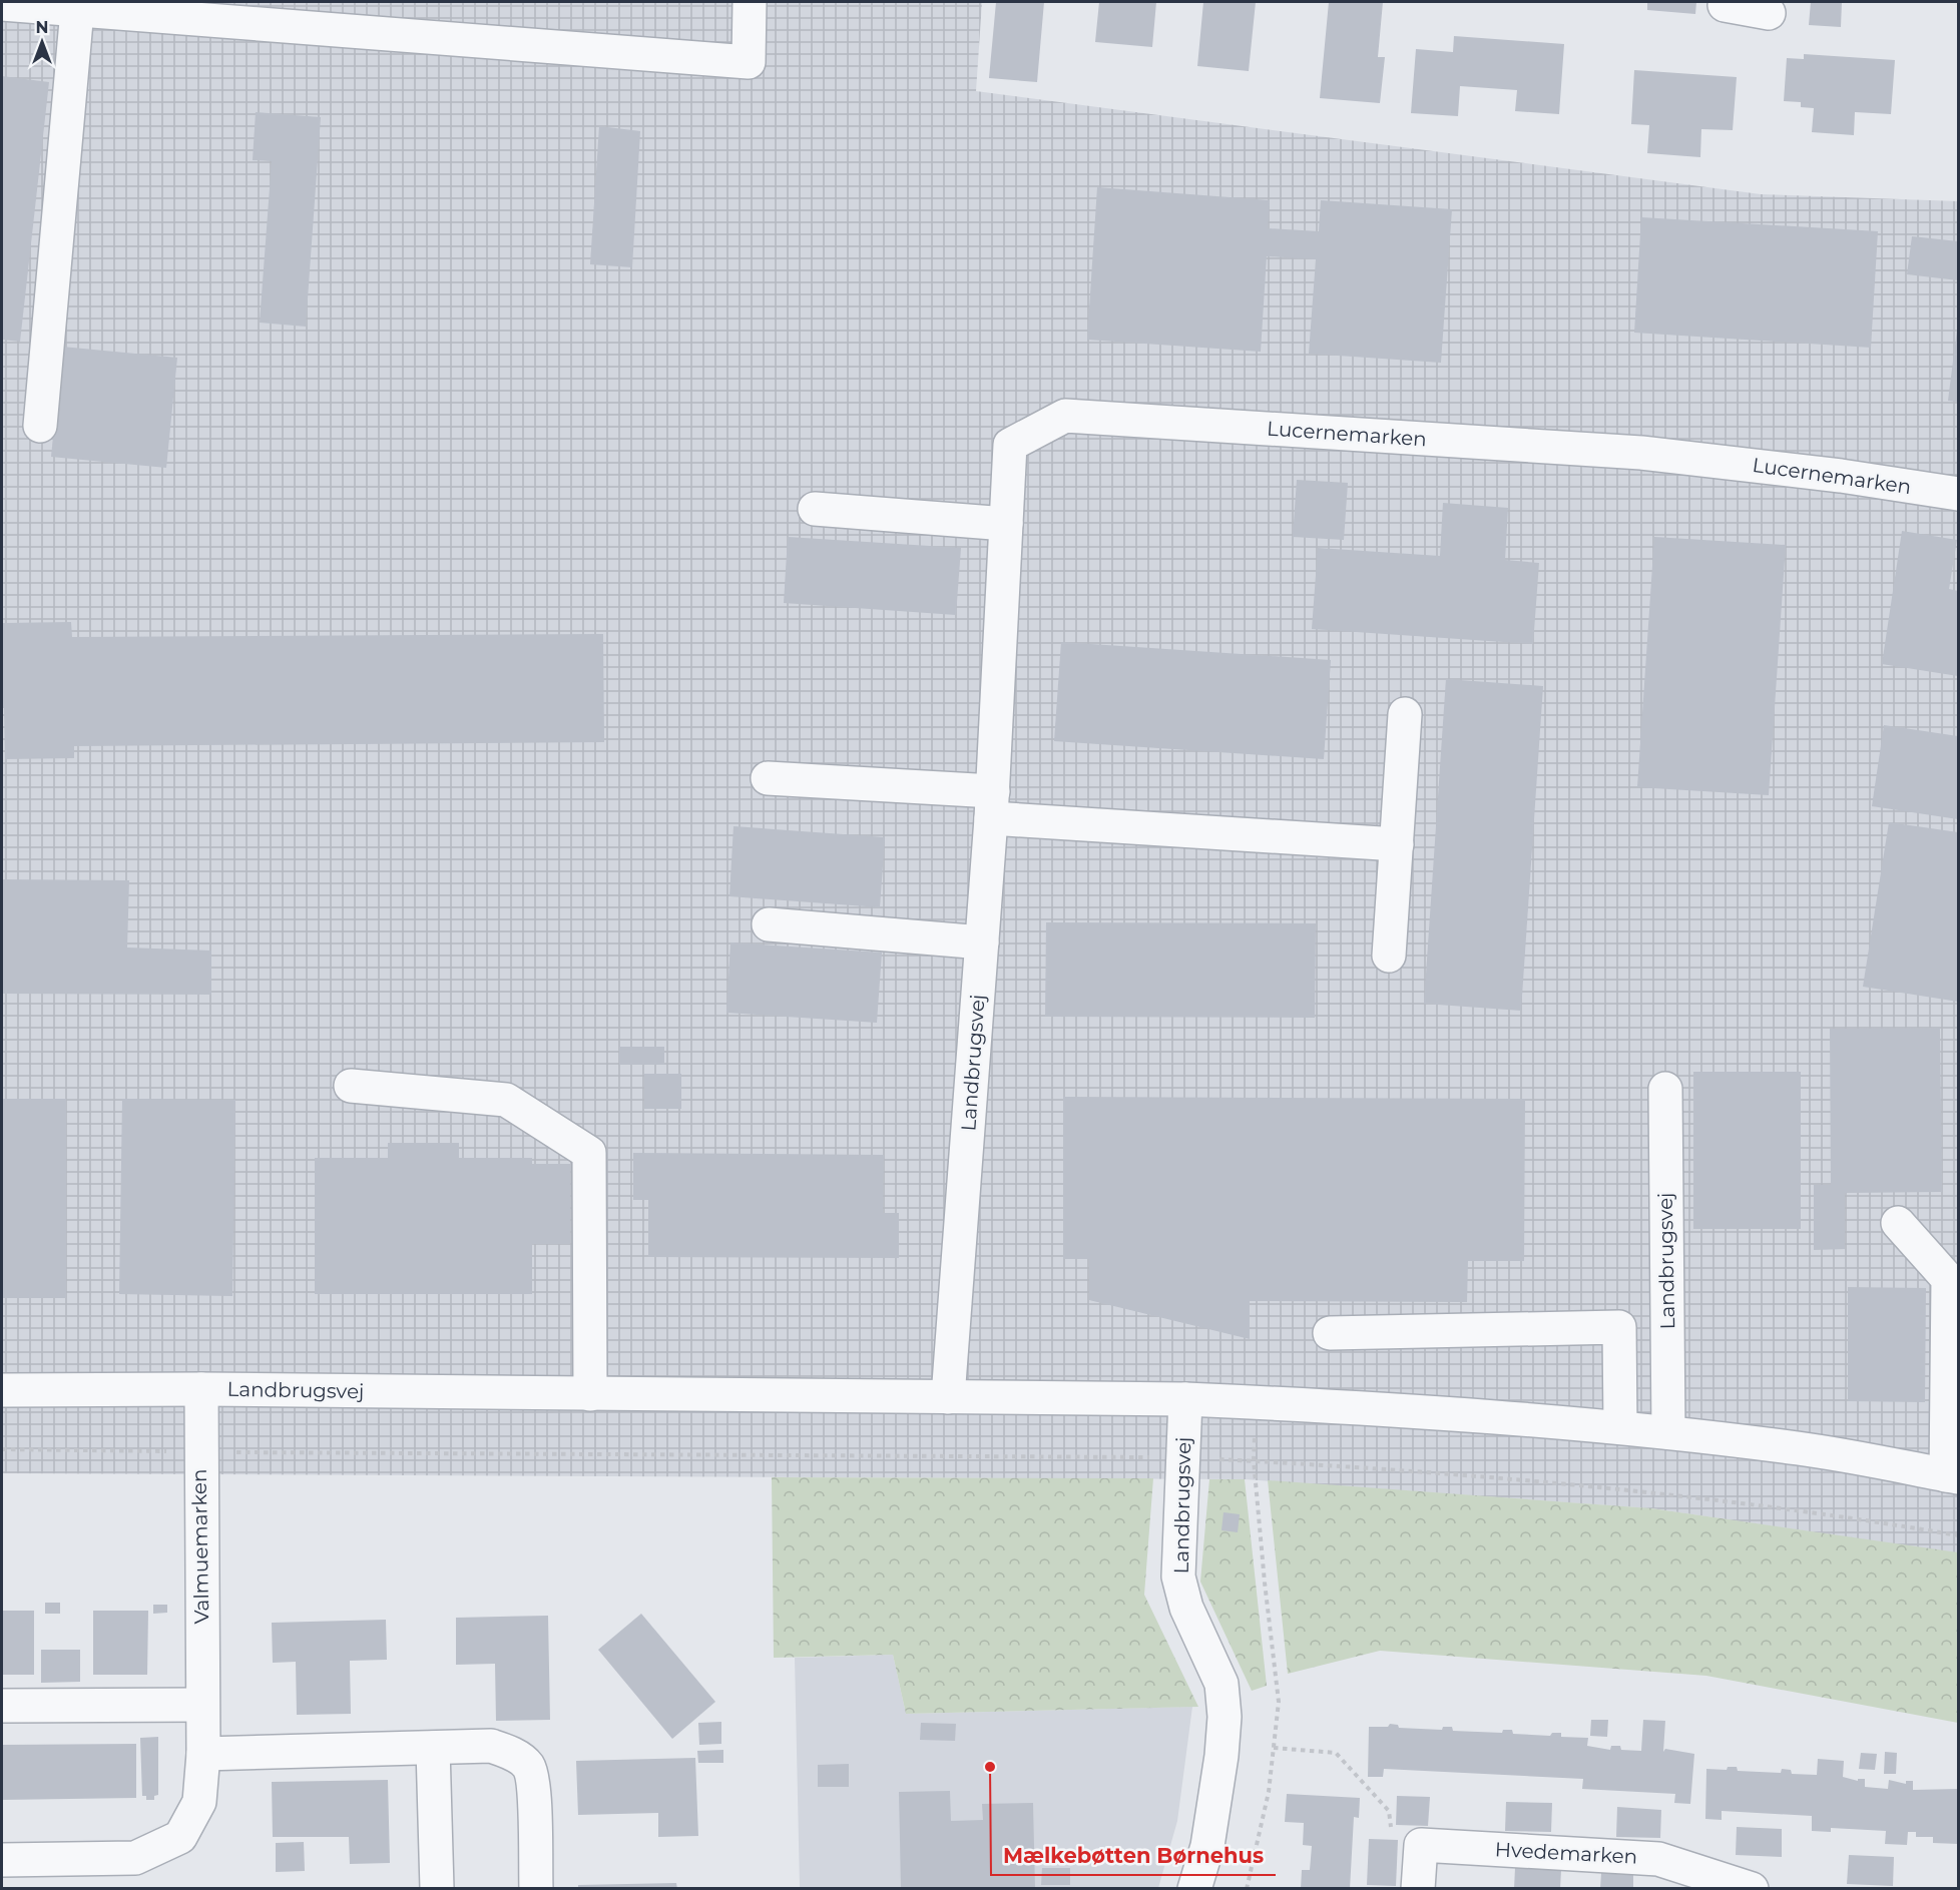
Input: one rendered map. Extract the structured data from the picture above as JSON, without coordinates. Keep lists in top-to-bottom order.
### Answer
{
  "streets": {
    "street": [
      "Lucernemarken",
      "Landbrugsvej",
      "Valmuemarken",
      "Hvedemarken"
    ]
  },
  "crossings": [
    ["Lucernemarken", "Landbrugsvej"],
    ["Landbrugsvej", "Valmuemarken"]
  ],
  "places": ["Mælkebøtten Børnehus"],
  "north": "top"
}
